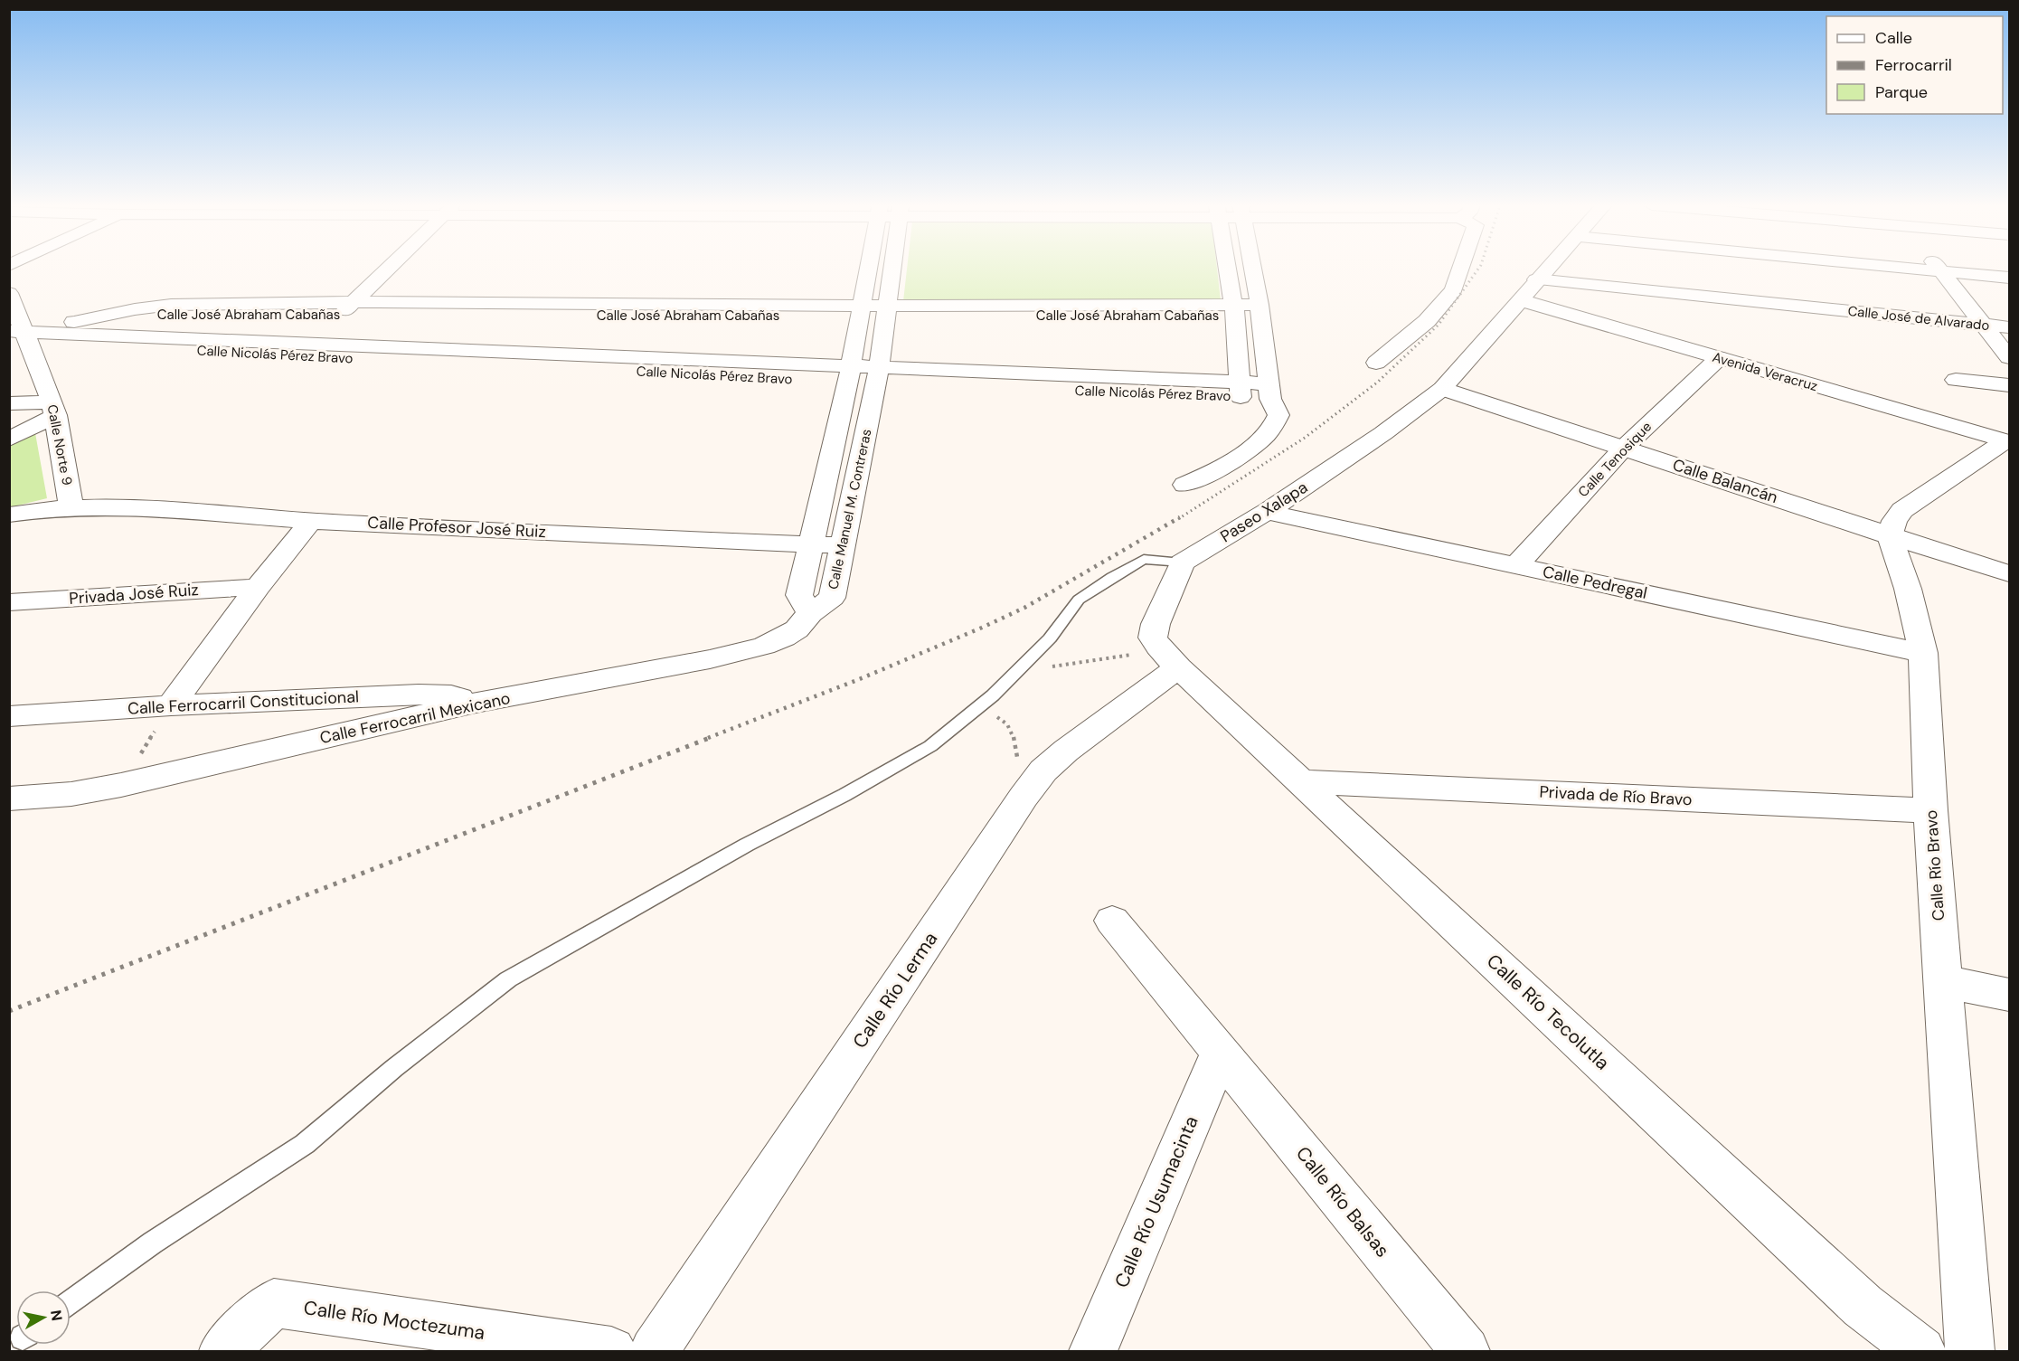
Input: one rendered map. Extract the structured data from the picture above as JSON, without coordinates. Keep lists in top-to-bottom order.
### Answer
{
  "streets": {
    "street": [
      "Calle José Abraham Cabañas",
      "Calle José de Alvarado",
      "Calle Nicolás Pérez Bravo",
      "Avenida Veracruz",
      "Calle Norte 9",
      "Calle Tenosique",
      "Calle Balancán",
      "Calle Manuel M. Contreras",
      "Paseo Xalapa",
      "Calle Profesor José Ruiz",
      "Calle Pedregal",
      "Privada José Ruiz",
      "Calle Ferrocarril Constitucional",
      "Calle Ferrocarril Mexicano",
      "Privada de Río Bravo",
      "Calle Río Bravo",
      "Calle Río Lerma",
      "Calle Río Tecolutla",
      "Calle Río Usumacinta",
      "Calle Río Balsas",
      "Calle Río Moctezuma"
    ]
  },
  "crossings": [
    ["Calle José Abraham Cabañas", "Calle Nicolás Pérez Bravo"],
    ["Calle José Abraham Cabañas", "Calle Norte 9"],
    ["Calle José Abraham Cabañas", "Calle Manuel M. Contreras"],
    ["Calle José de Alvarado", "Paseo Xalapa"],
    ["Calle Nicolás Pérez Bravo", "Calle Norte 9"],
    ["Calle Nicolás Pérez Bravo", "Calle Manuel M. Contreras"],
    ["Avenida Veracruz", "Calle Tenosique"],
    ["Avenida Veracruz", "Paseo Xalapa"],
    ["Calle Norte 9", "Calle Profesor José Ruiz"],
    ["Calle Tenosique", "Calle Balancán"],
    ["Calle Tenosique", "Calle Pedregal"],
    ["Calle Balancán", "Paseo Xalapa"],
    ["Calle Balancán", "Calle Río Bravo"],
    ["Calle Manuel M. Contreras", "Calle Profesor José Ruiz"],
    ["Calle Manuel M. Contreras", "Calle Ferrocarril Mexicano"],
    ["Paseo Xalapa", "Calle Pedregal"],
    ["Calle Pedregal", "Calle Río Bravo"],
    ["Calle Ferrocarril Constitucional", "Calle Ferrocarril Mexicano"],
    ["Privada de Río Bravo", "Calle Río Bravo"],
    ["Privada de Río Bravo", "Calle Río Tecolutla"],
    ["Calle Río Lerma", "Calle Río Tecolutla"],
    ["Calle Río Usumacinta", "Calle Río Balsas"]
  ],
  "legend": ["Calle", "Ferrocarril", "Parque"],
  "north": "right"
}
